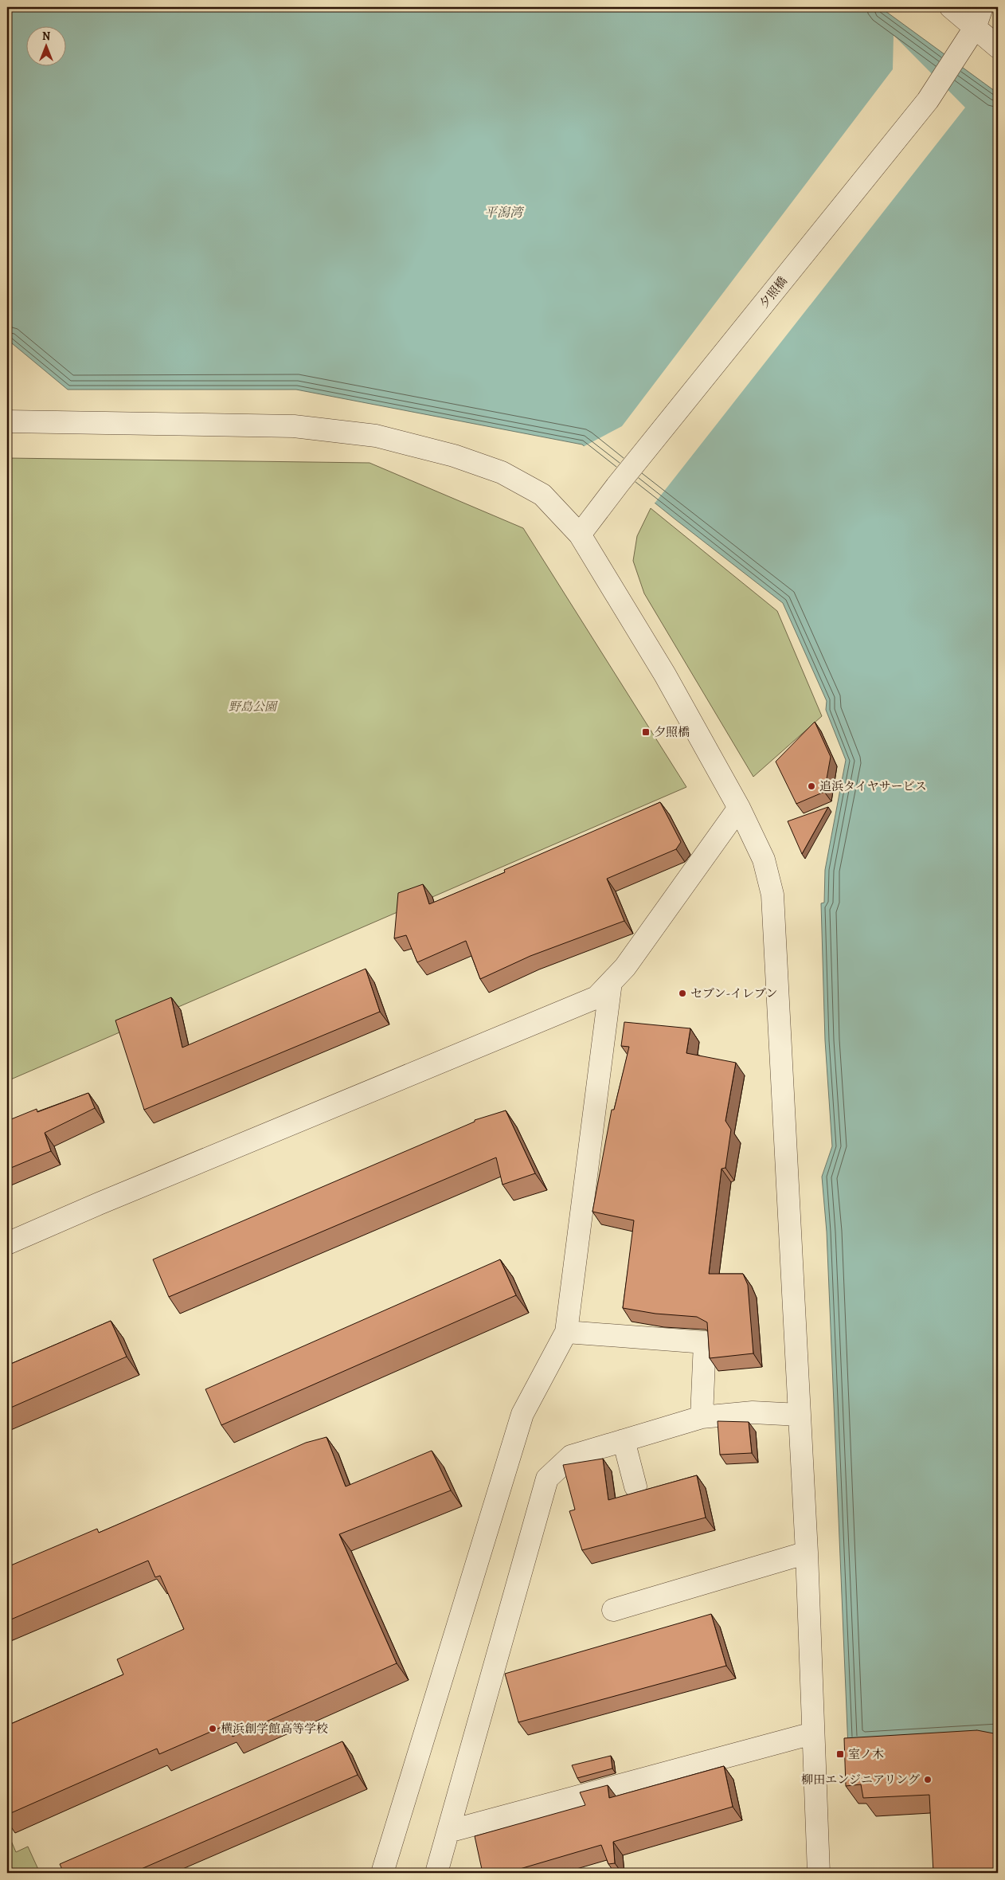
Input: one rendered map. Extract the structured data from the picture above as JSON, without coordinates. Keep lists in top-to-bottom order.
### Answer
{
  "streets": {
    "street": ["夕照橋"]
  },
  "water": ["平潟湾"],
  "parks": ["野島公園"],
  "places": {
    "transit": ["夕照橋", "室ノ木"],
    "other": [
      "追浜タイヤサービス",
      "セブン-イレブン",
      "横浜創学館高等学校",
      "柳田エンジニアリング"
    ]
  },
  "north": "top"
}
